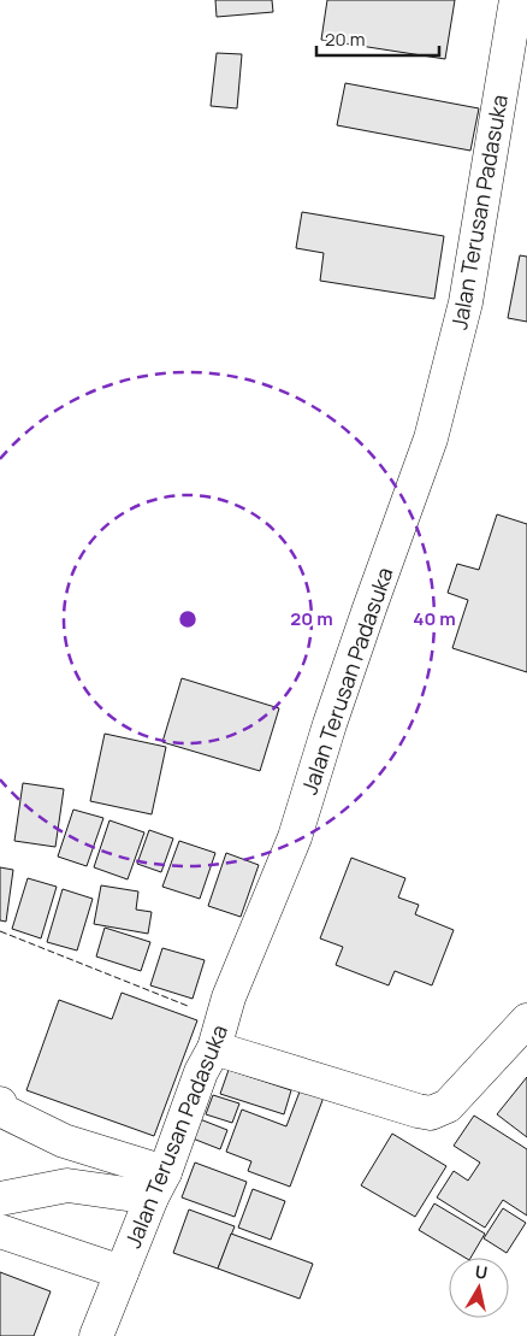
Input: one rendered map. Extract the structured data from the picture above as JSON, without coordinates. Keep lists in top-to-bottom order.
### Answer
{
  "streets": {
    "street": ["Jalan Terusan Padasuka"]
  },
  "scale_bar": "20 m",
  "north": "top",
  "rings": ["20 m", "40 m"]
}
